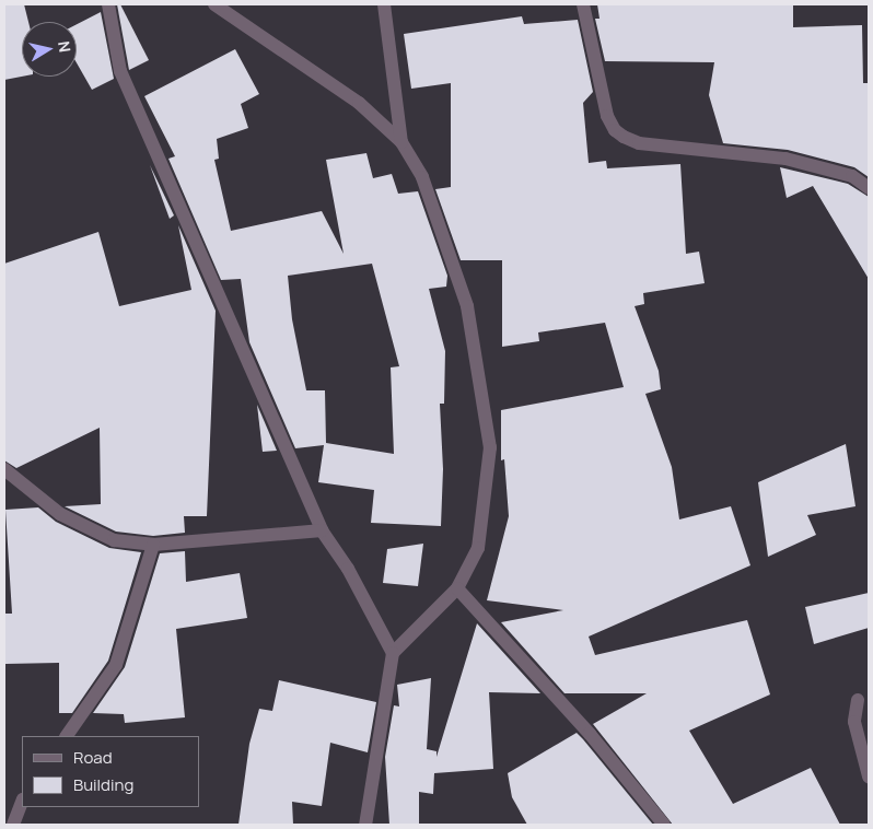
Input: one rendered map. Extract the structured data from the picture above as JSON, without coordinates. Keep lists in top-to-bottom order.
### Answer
{
  "legend": ["Road", "Building"],
  "north": "right"
}
